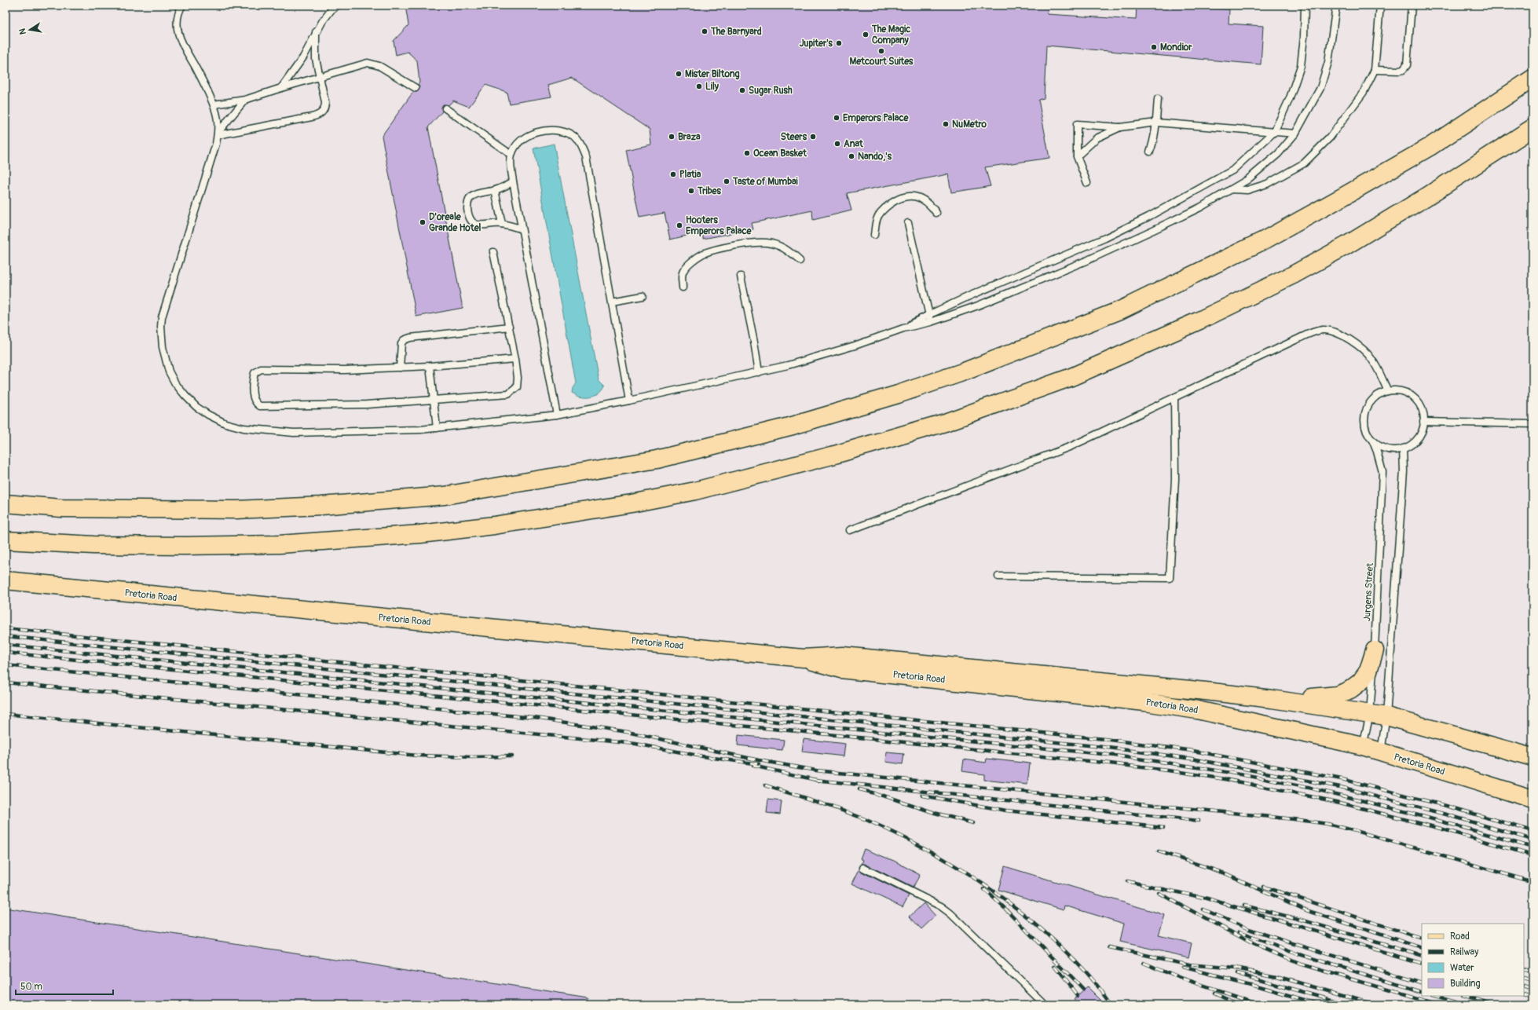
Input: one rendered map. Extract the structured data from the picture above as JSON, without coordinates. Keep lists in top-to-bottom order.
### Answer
{
  "streets": {
    "main road": ["Pretoria Road"],
    "lane": ["Jurgens Street"]
  },
  "crossings": [
    ["Jurgens Street", "Pretoria Road"]
  ],
  "places": [
    "The Barnyard",
    "The Magic Company",
    "Jupiter's",
    "Mondior",
    "Metcourt Suites",
    "Mister Biltong",
    "Lily",
    "Sugar Rush",
    "Emperors Palace",
    "NuMetro",
    "Braza",
    "Steers",
    "Anat",
    "Ocean Basket",
    "Nando,'s",
    "Platia",
    "Taste of Mumbai",
    "Tribes",
    "D'oreale Grande Hotel",
    "Hooters Emperors Palace"
  ],
  "legend": [
    "Road",
    "Railway",
    "Water",
    "Building"
  ],
  "scale_bar": "50 m",
  "north": "left"
}
